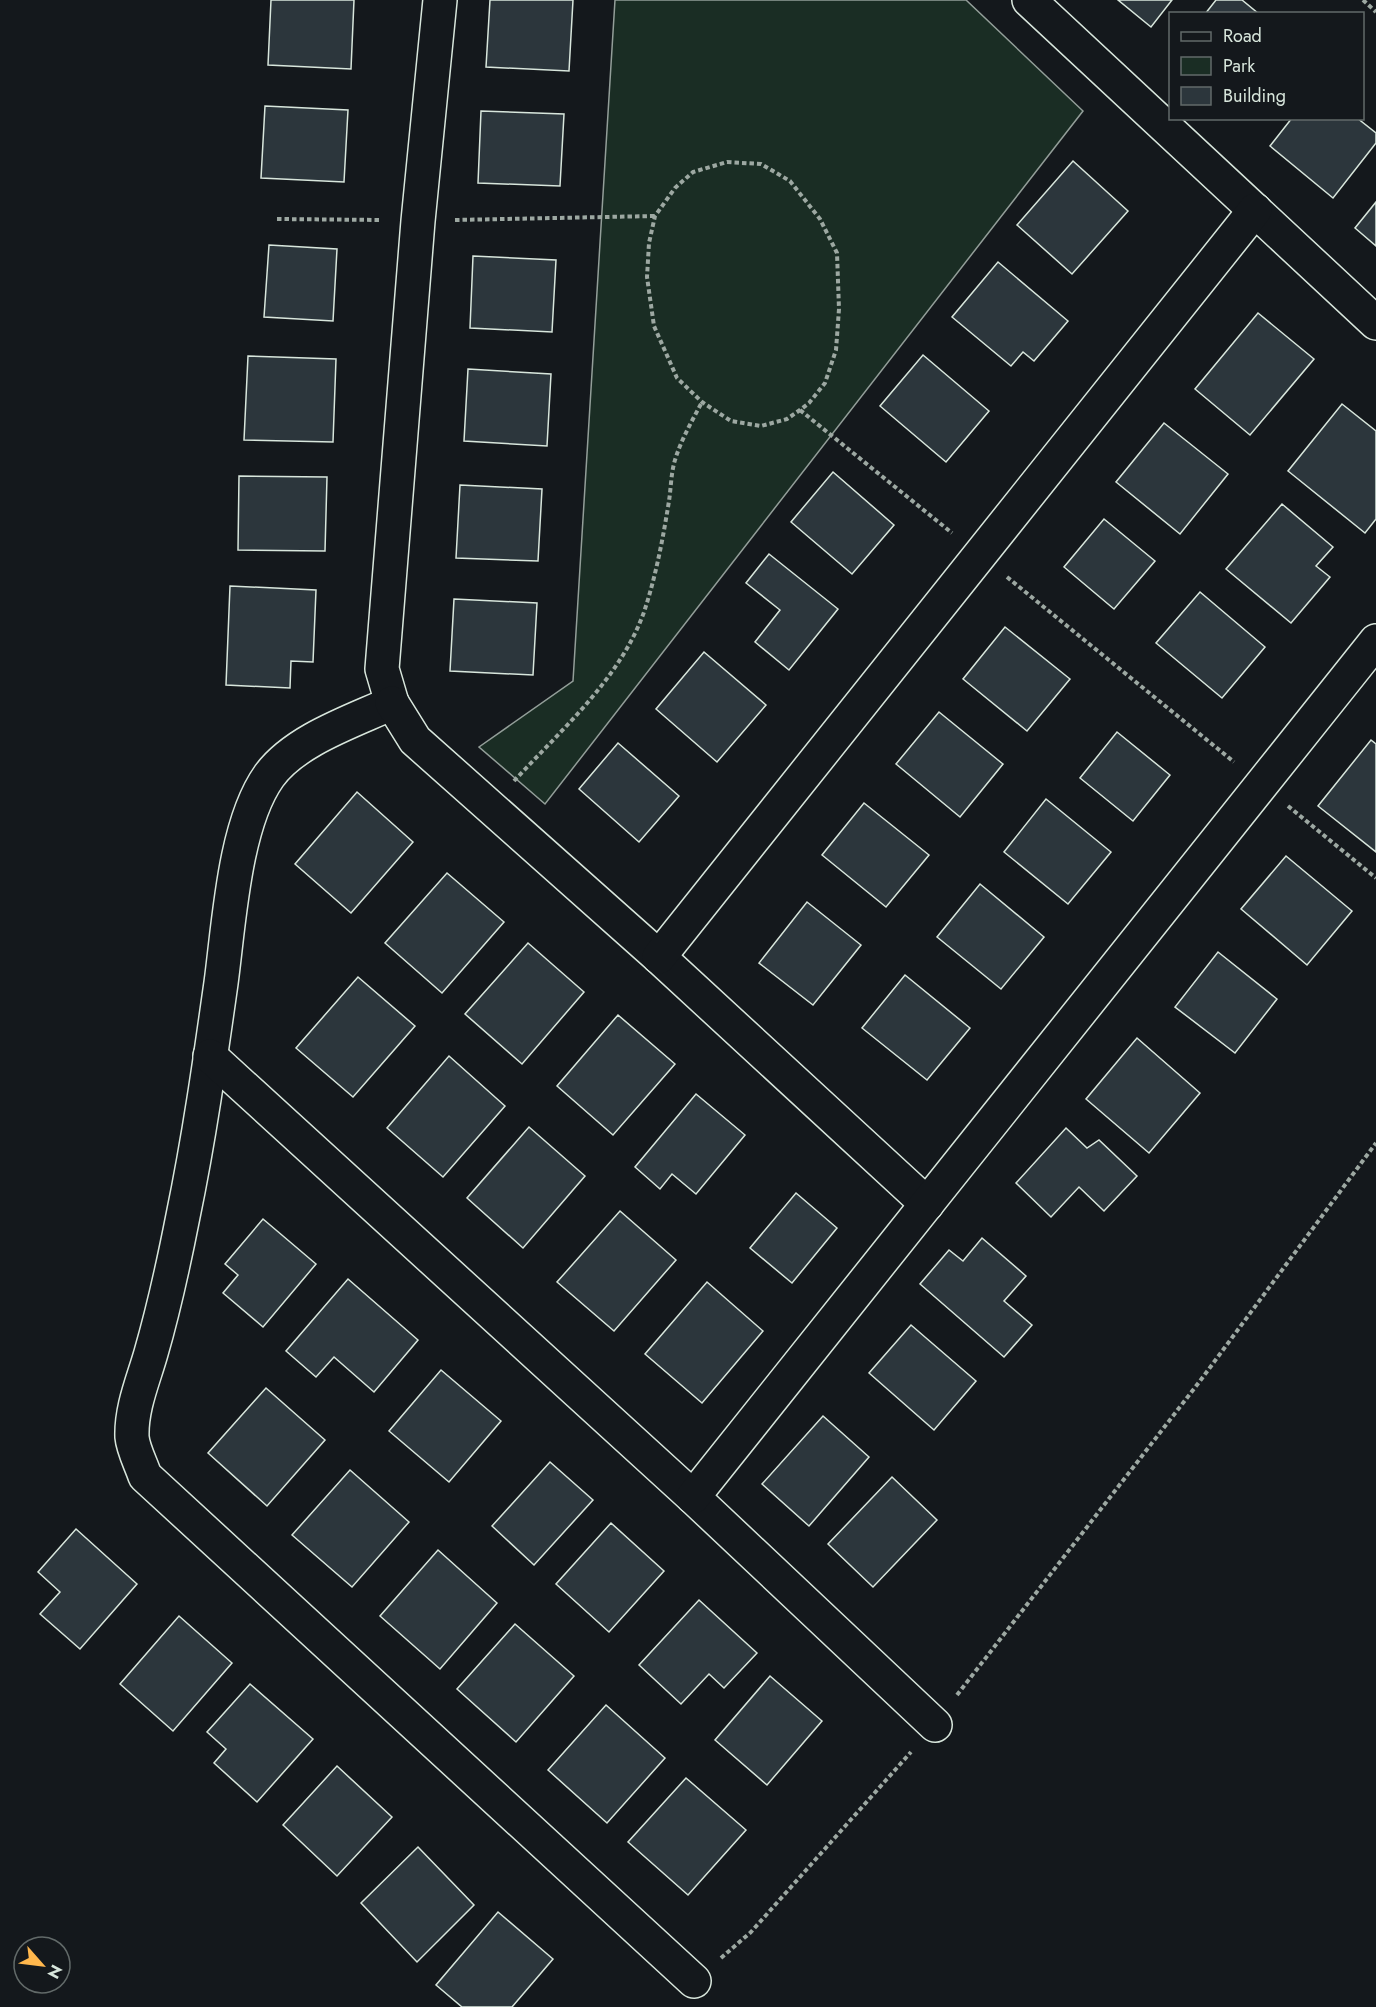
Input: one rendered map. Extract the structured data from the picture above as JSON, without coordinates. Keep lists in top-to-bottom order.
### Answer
{
  "legend": ["Road", "Park", "Building"],
  "north": "bottom right"
}
